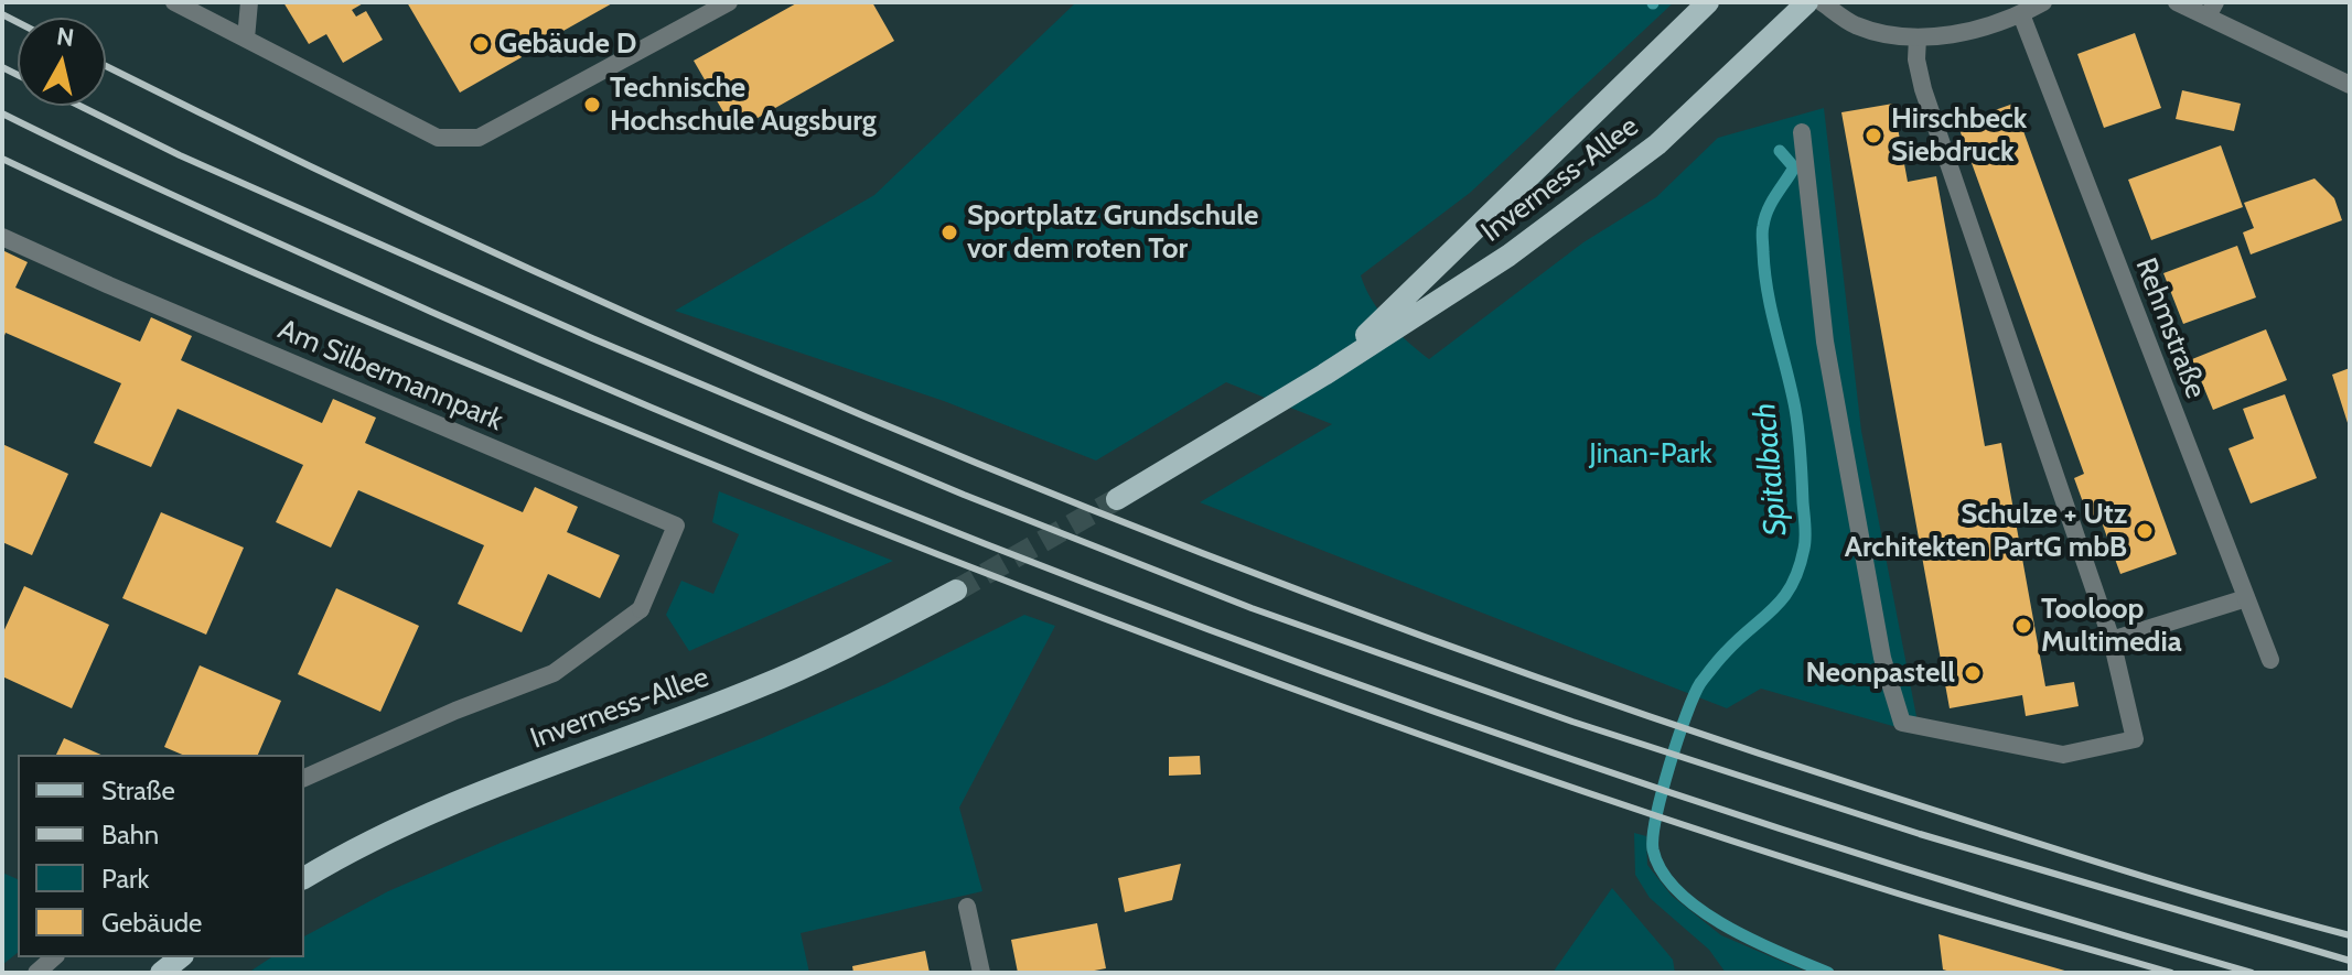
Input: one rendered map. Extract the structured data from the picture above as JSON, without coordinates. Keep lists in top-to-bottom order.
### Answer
{
  "streets": {
    "main road": ["Inverness-Allee"],
    "street": ["Rehmstraße", "Am Silbermannpark"]
  },
  "water": ["Spitalbach"],
  "parks": ["Jinan-Park"],
  "places": [
    "Gebäude D",
    "Technische Hochschule Augsburg",
    "Hirschbeck Siebdruck",
    "Sportplatz Grundschule vor dem roten Tor",
    "Schulze + Utz Architekten PartG mbB",
    "Tooloop Multimedia",
    "Neonpastell"
  ],
  "legend": [
    "Straße",
    "Bahn",
    "Park",
    "Gebäude"
  ],
  "north": "top"
}
